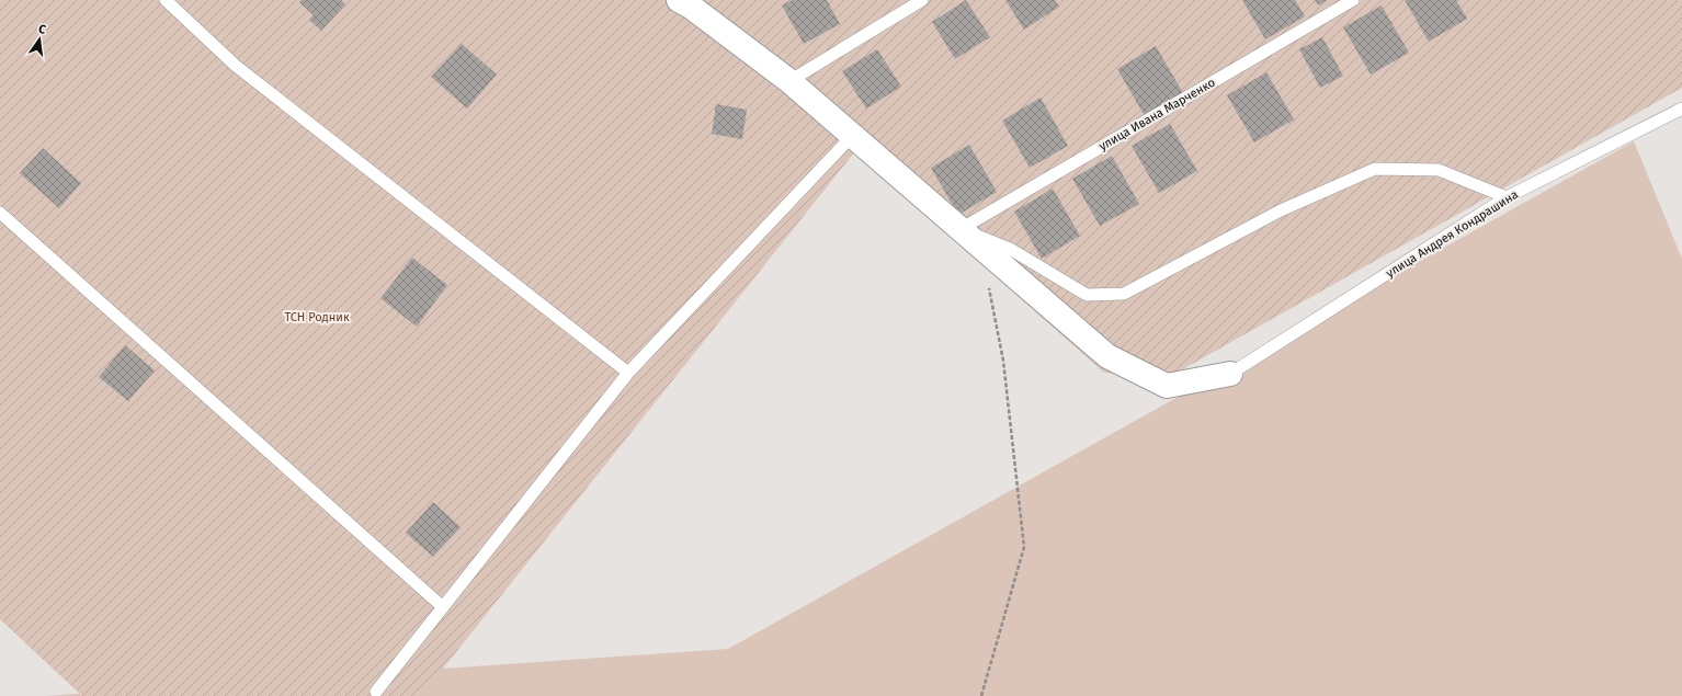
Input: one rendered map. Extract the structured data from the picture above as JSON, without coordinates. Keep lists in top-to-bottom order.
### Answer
{
  "streets": {
    "lane": ["улица Ивана Марченко", "улица Андрея Кондрашина"]
  },
  "parks": ["ТСН Родник"],
  "north": "top"
}
